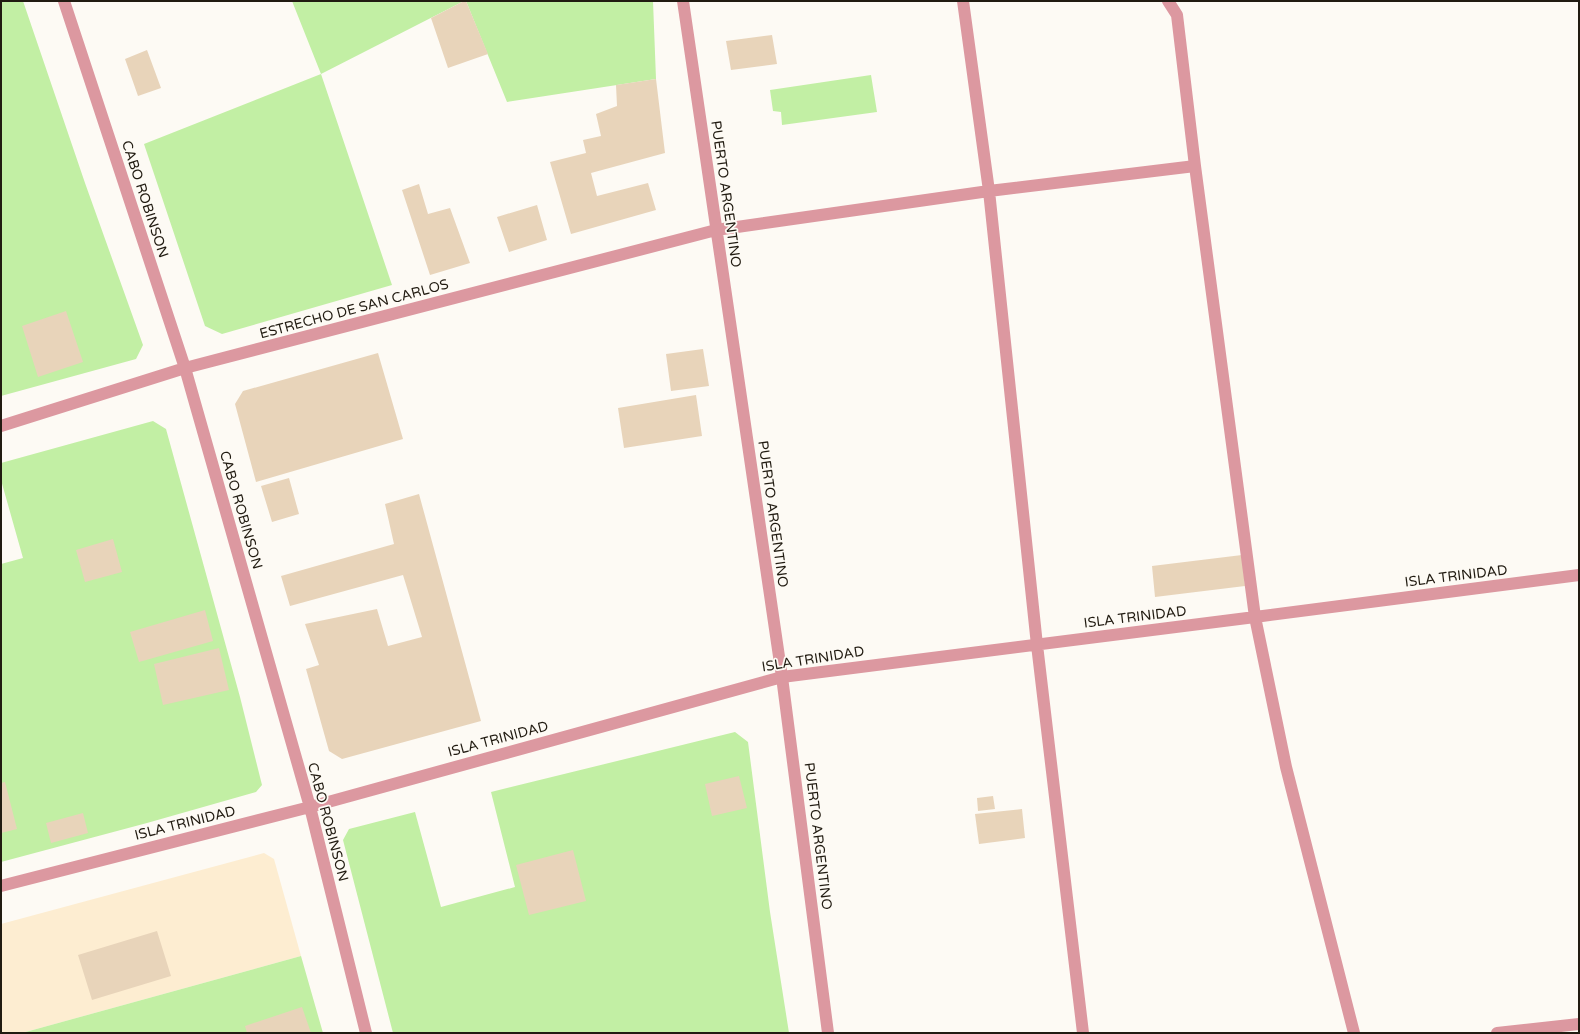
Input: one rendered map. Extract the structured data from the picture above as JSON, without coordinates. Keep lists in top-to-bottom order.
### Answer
{
  "streets": {
    "street": [
      "PUERTO ARGENTINO",
      "CABO ROBINSON",
      "ESTRECHO DE SAN CARLOS",
      "ISLA TRINIDAD"
    ]
  },
  "crossings": [
    ["PUERTO ARGENTINO", "ESTRECHO DE SAN CARLOS"],
    ["PUERTO ARGENTINO", "ISLA TRINIDAD"],
    ["CABO ROBINSON", "ESTRECHO DE SAN CARLOS"],
    ["CABO ROBINSON", "ISLA TRINIDAD"]
  ]
}
